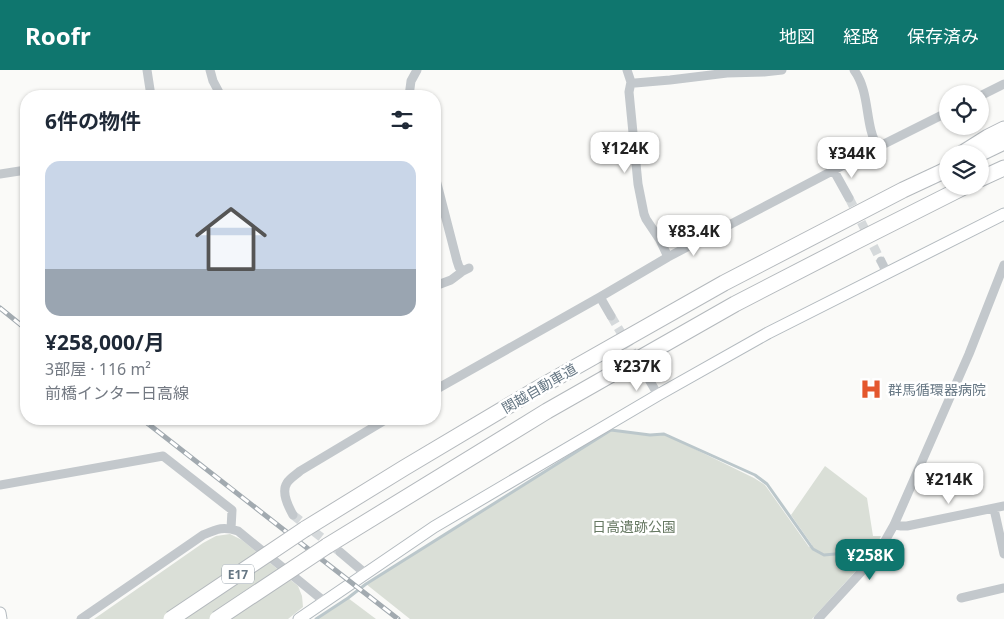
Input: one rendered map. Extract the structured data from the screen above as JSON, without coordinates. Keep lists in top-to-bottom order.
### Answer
{
  "streets": {
    "highway": ["関越自動車道", "E17"]
  },
  "parks": ["日高遺跡公園"],
  "places": {
    "hospital": ["群馬循環器病院"]
  },
  "page": {
    "header": "Roofr",
    "nav": ["地図", "経路", "保存済み"],
    "heading": "6件の物件",
    "price": [
      "¥124K",
      "¥344K",
      "¥83.4K",
      "¥237K",
      "¥214K",
      "¥258K"
    ],
    "list": [
      {
        "name": "¥258,000/月",
        "note": "3部屋 · 116 m² · 前橋インター日高線"
      }
    ]
  }
}
